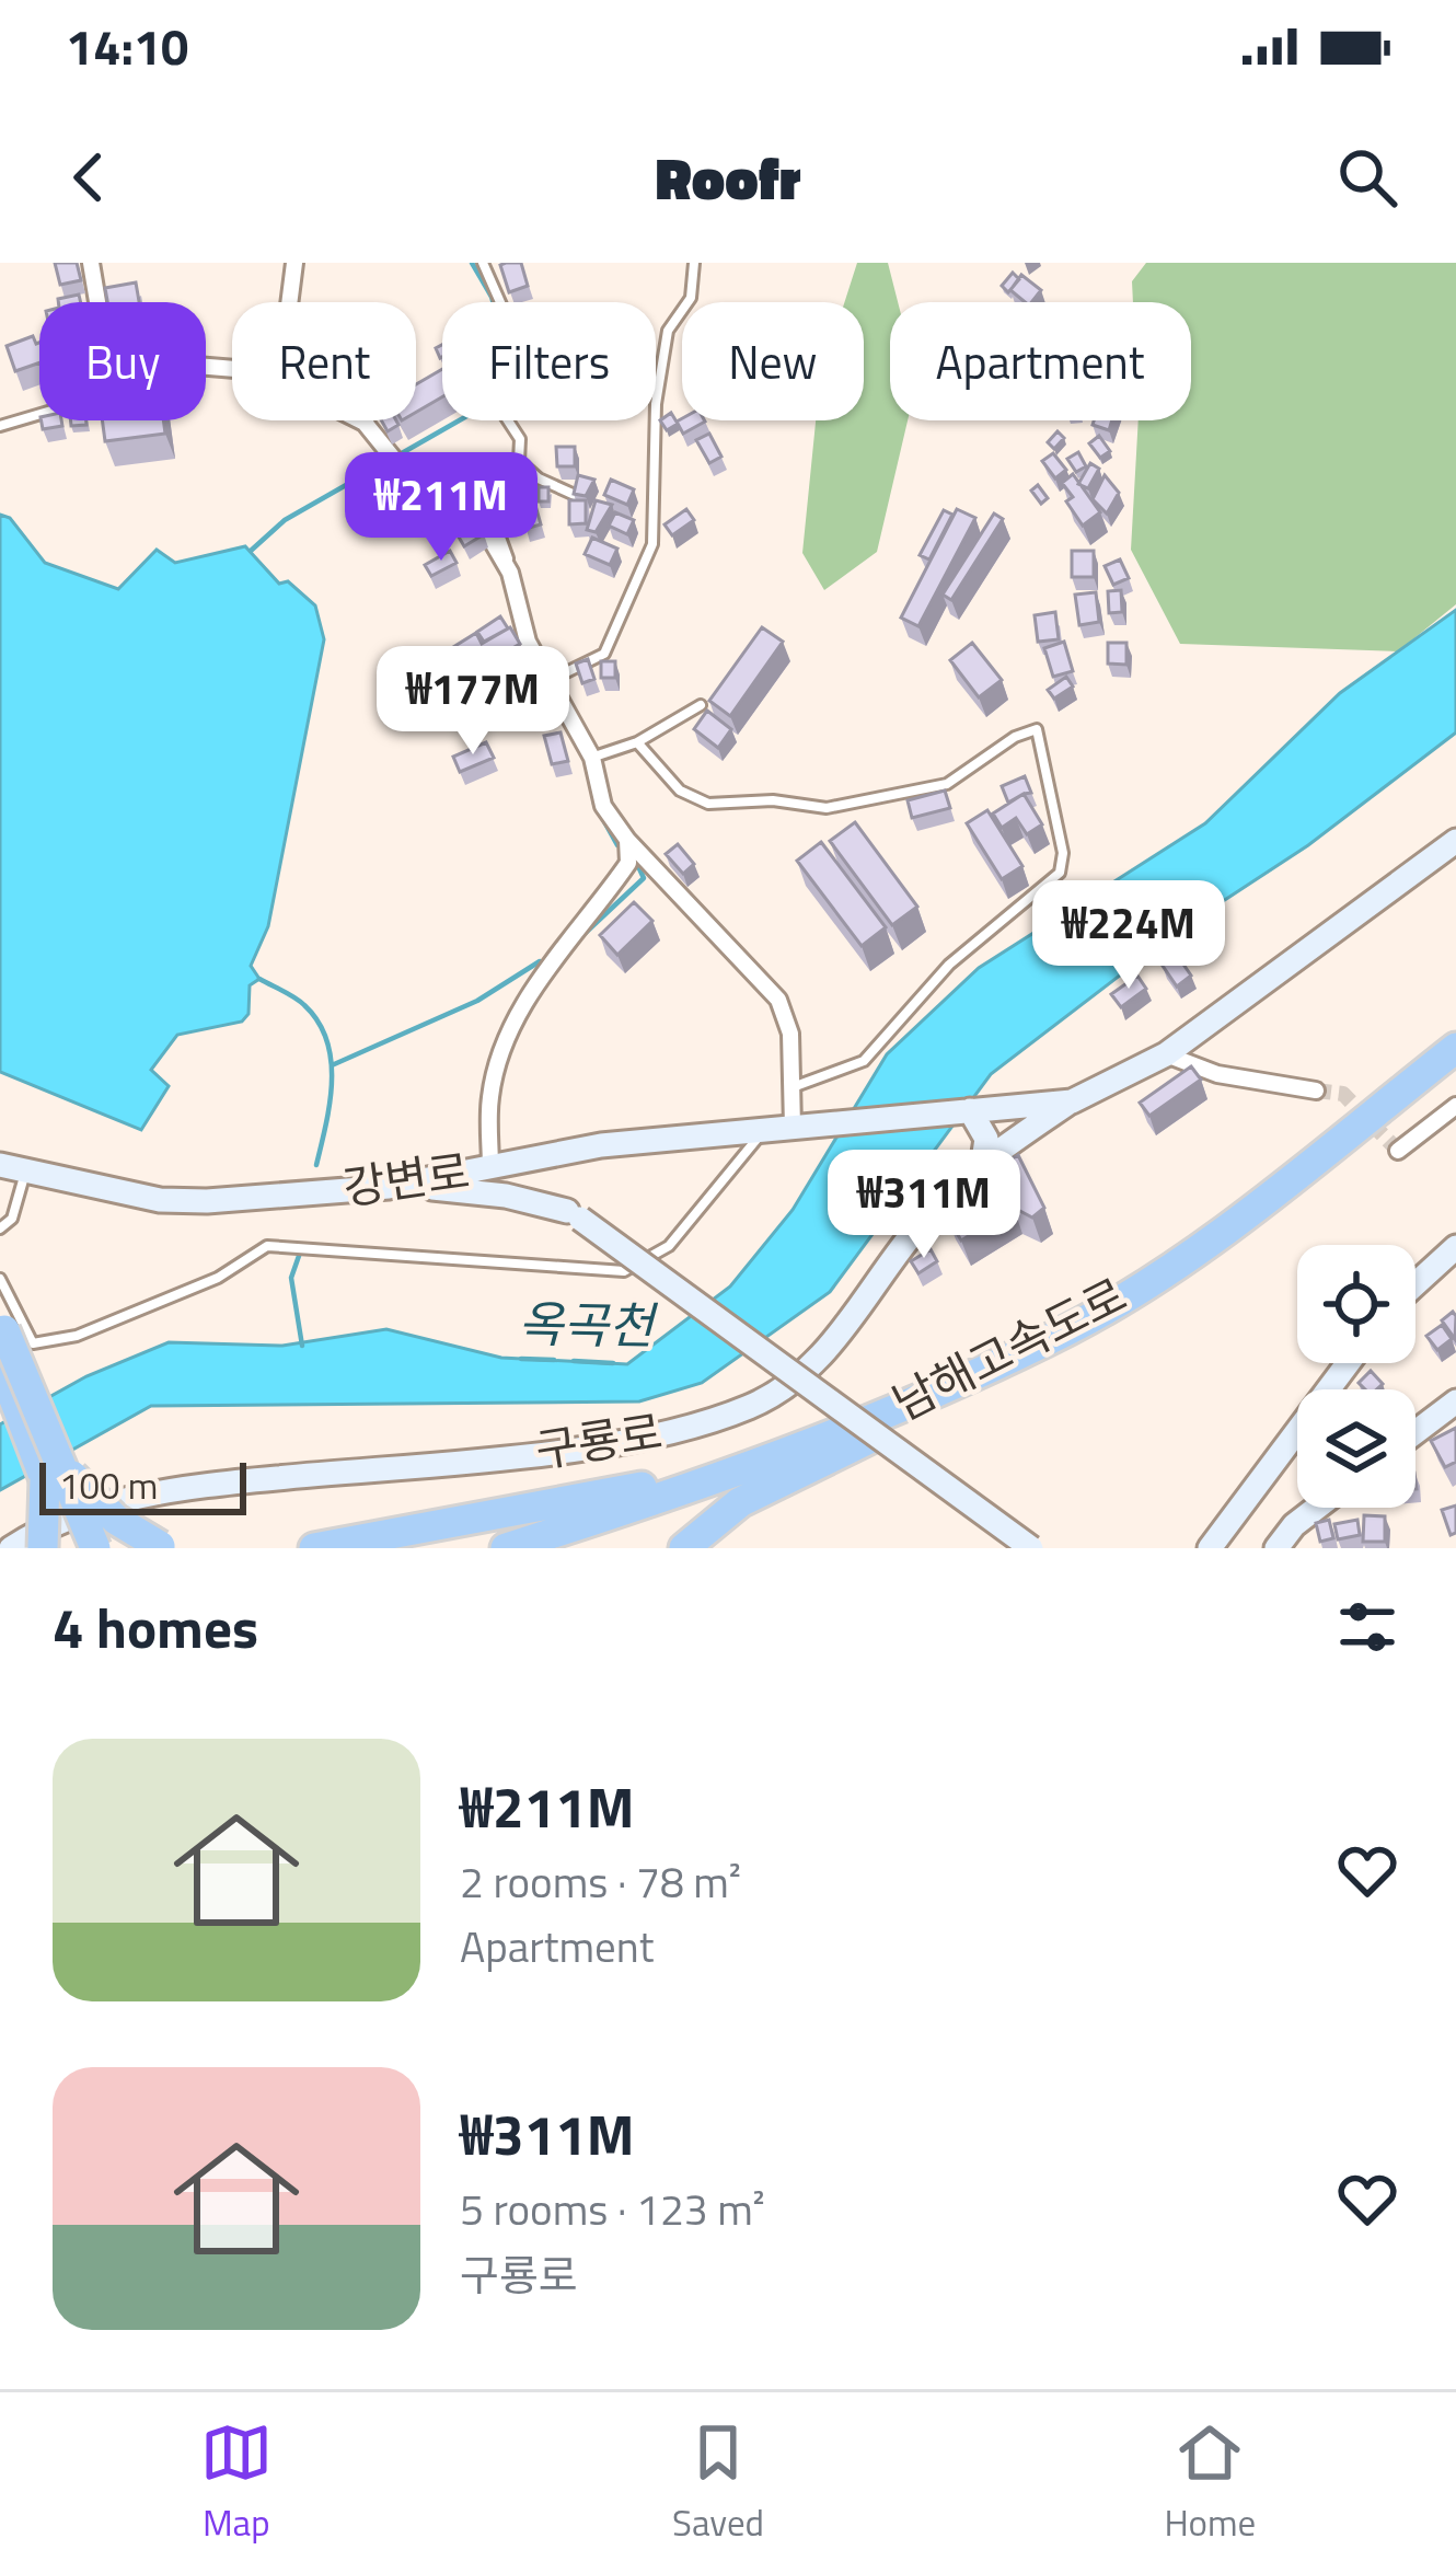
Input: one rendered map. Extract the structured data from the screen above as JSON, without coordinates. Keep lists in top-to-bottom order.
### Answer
{
  "streets": {
    "highway": ["남해고속도로"],
    "street": ["강변로", "구룡로"]
  },
  "crossings": [
    ["강변로", "구룡로"]
  ],
  "water": ["옥곡천"],
  "scale_bar": "100 m",
  "page": {
    "status": "14:10",
    "header": "Roofr",
    "chip": [
      "Buy",
      "Rent",
      "Filters",
      "New",
      "Apartment"
    ],
    "price": [
      "₩211M",
      "₩177M",
      "₩224M",
      "₩311M"
    ],
    "scale": "100 m",
    "heading": "4 homes",
    "list": [
      {
        "name": "₩211M",
        "note": "2 rooms · 78 m² · Apartment"
      },
      {
        "name": "₩311M",
        "note": "5 rooms · 123 m² · 구룡로"
      }
    ],
    "tabs": ["Map", "Saved", "Home"]
  }
}
